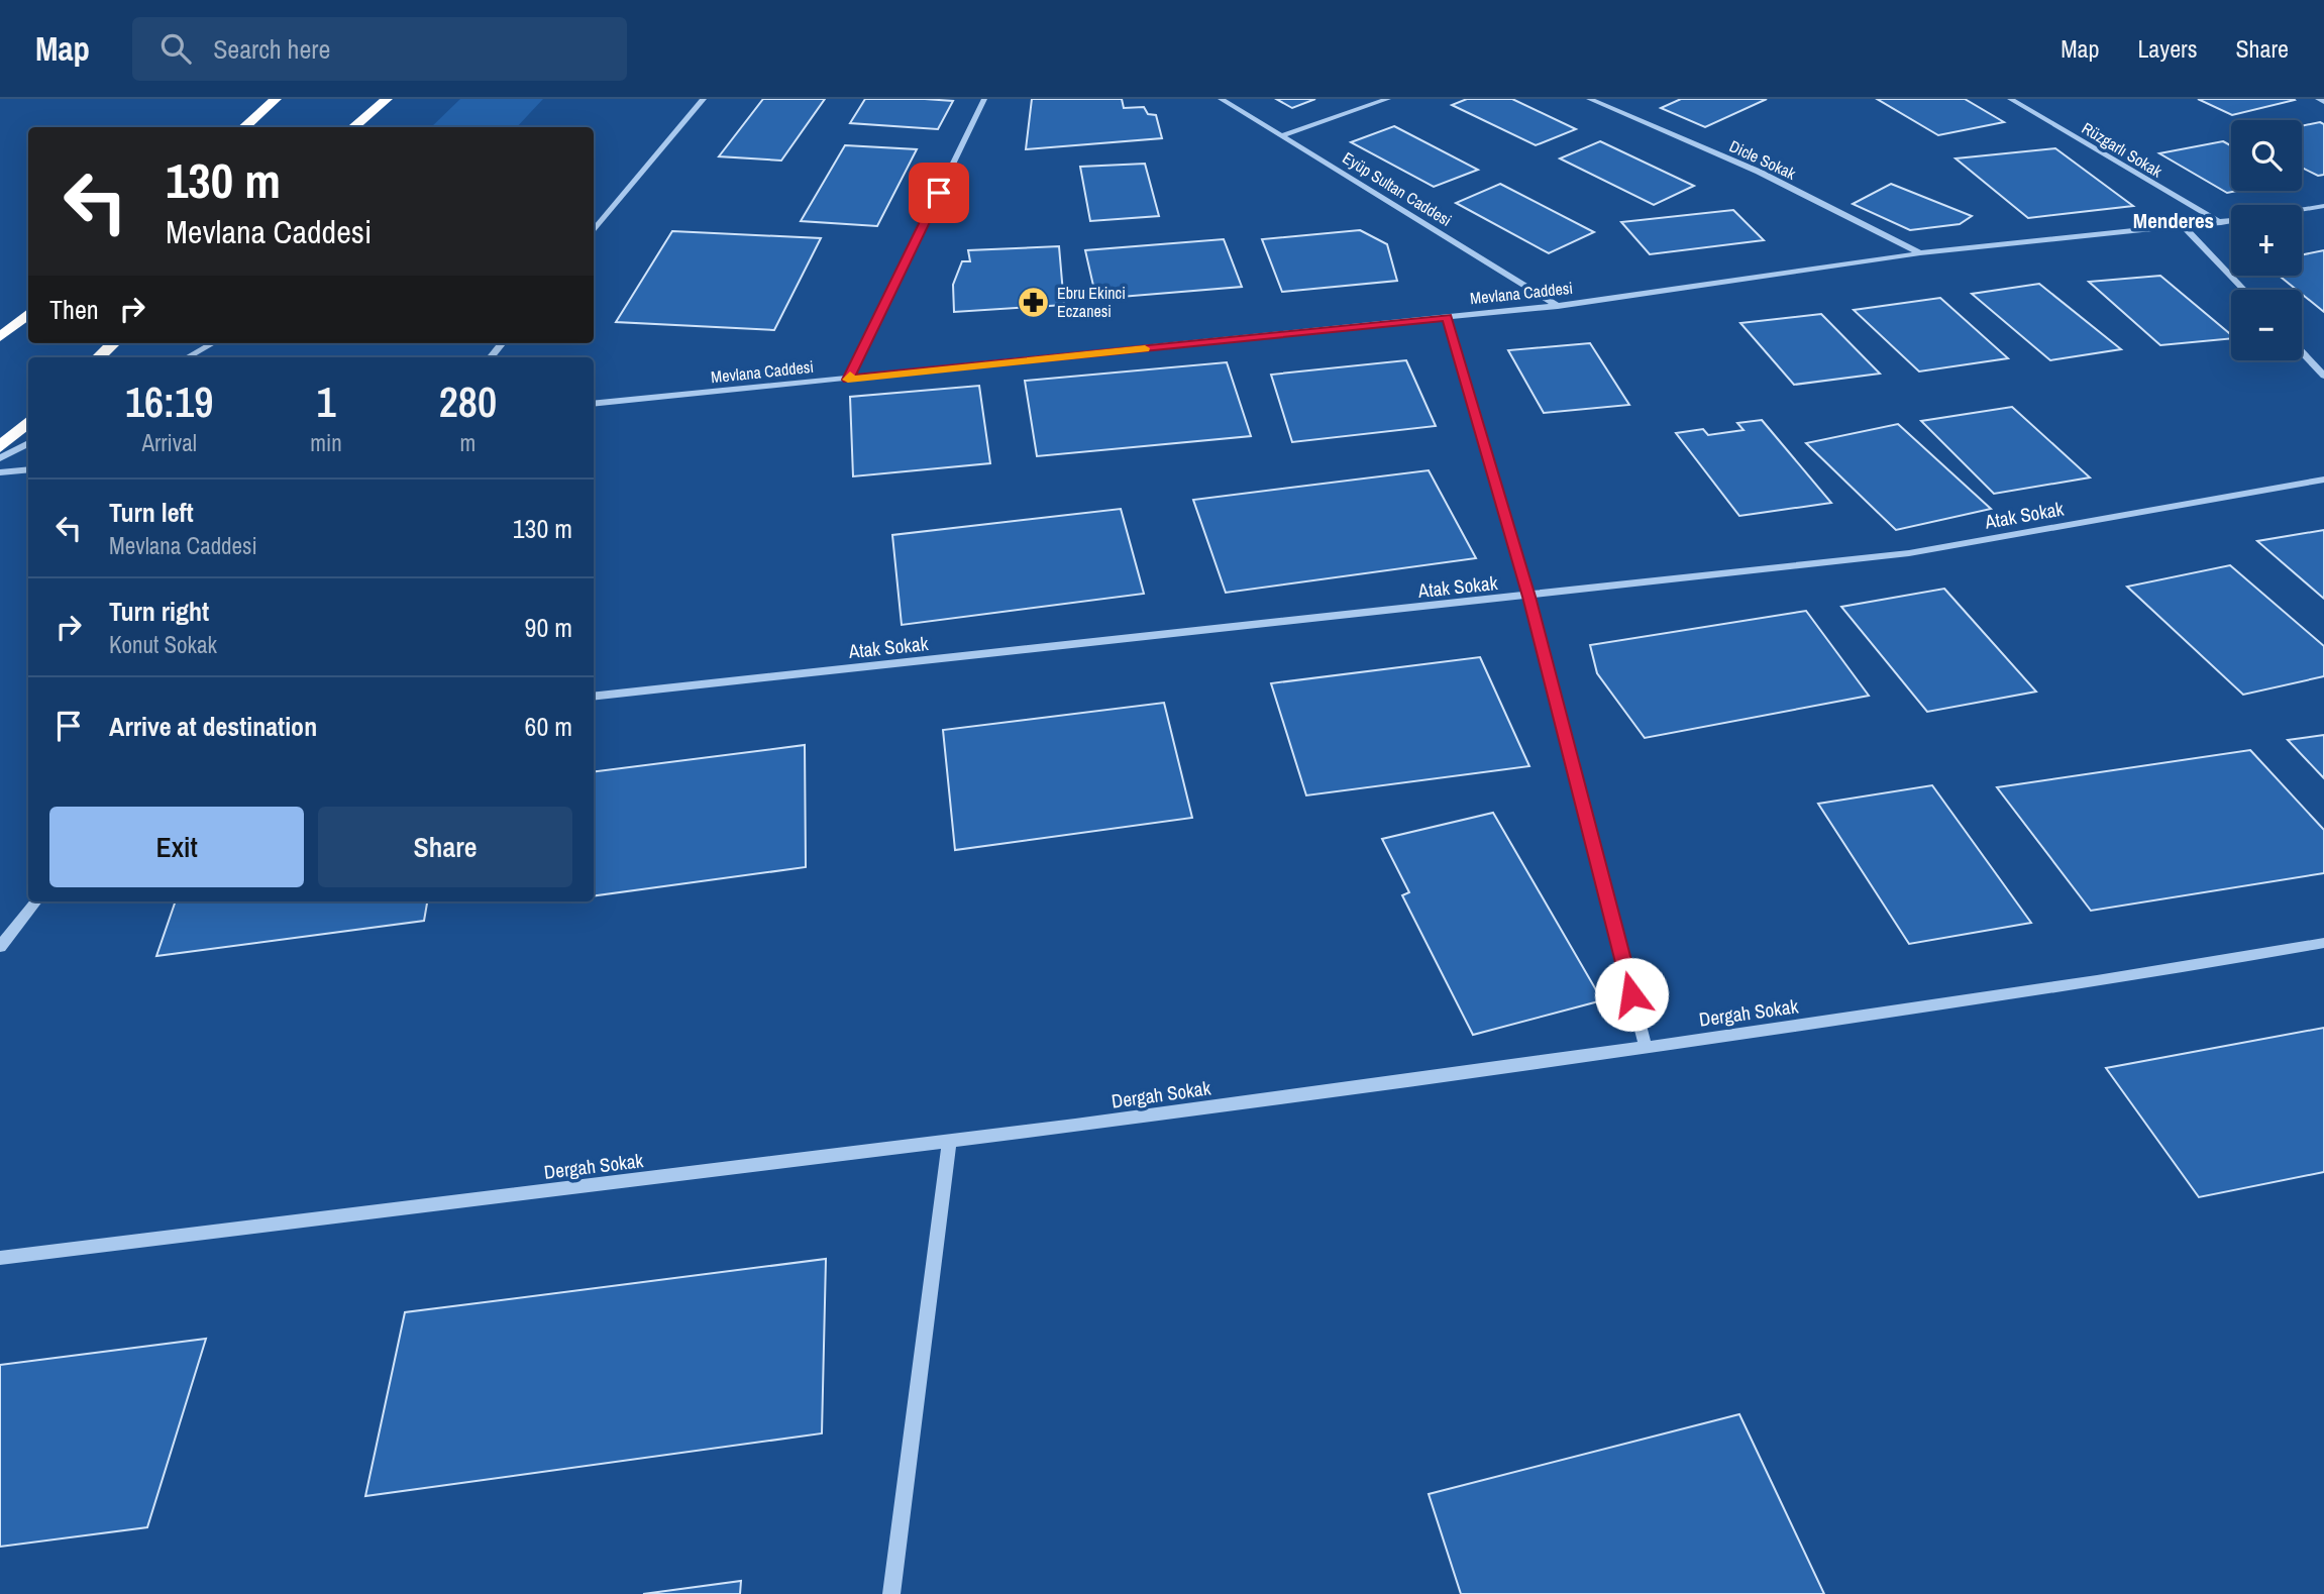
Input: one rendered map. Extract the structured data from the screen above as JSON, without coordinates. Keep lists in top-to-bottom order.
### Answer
{
  "streets": {
    "street": [
      "Rüzgarlı Sokak",
      "Dicle Sokak",
      "Eyüp Sultan Caddesi",
      "Mevlana Caddesi",
      "Atak Sokak",
      "Dergah Sokak"
    ]
  },
  "crossings": [
    ["Rüzgarlı Sokak", "Mevlana Caddesi"],
    ["Dicle Sokak", "Mevlana Caddesi"],
    ["Eyüp Sultan Caddesi", "Mevlana Caddesi"]
  ],
  "districts": ["Menderes"],
  "places": {
    "pharmacy": ["Ebru Ekinci Eczanesi"]
  },
  "page": {
    "header": "Map",
    "search": "Search here",
    "nav": ["Map", "Layers", "Share"],
    "map_buttons": ["+", "−"],
    "turn": ["130 m", "Mevlana Caddesi"],
    "then": "Then",
    "eta": [
      "16:19",
      "Arrival",
      "1",
      "min",
      "280",
      "m"
    ],
    "list": [
      {
        "name": "Turn left",
        "note": "Mevlana Caddesi",
        "value": "130 m"
      },
      {
        "name": "Turn right",
        "note": "Konut Sokak",
        "value": "90 m"
      },
      {
        "name": "Arrive at destination",
        "value": "60 m"
      }
    ],
    "buttons": ["Exit", "Share"]
  }
}
